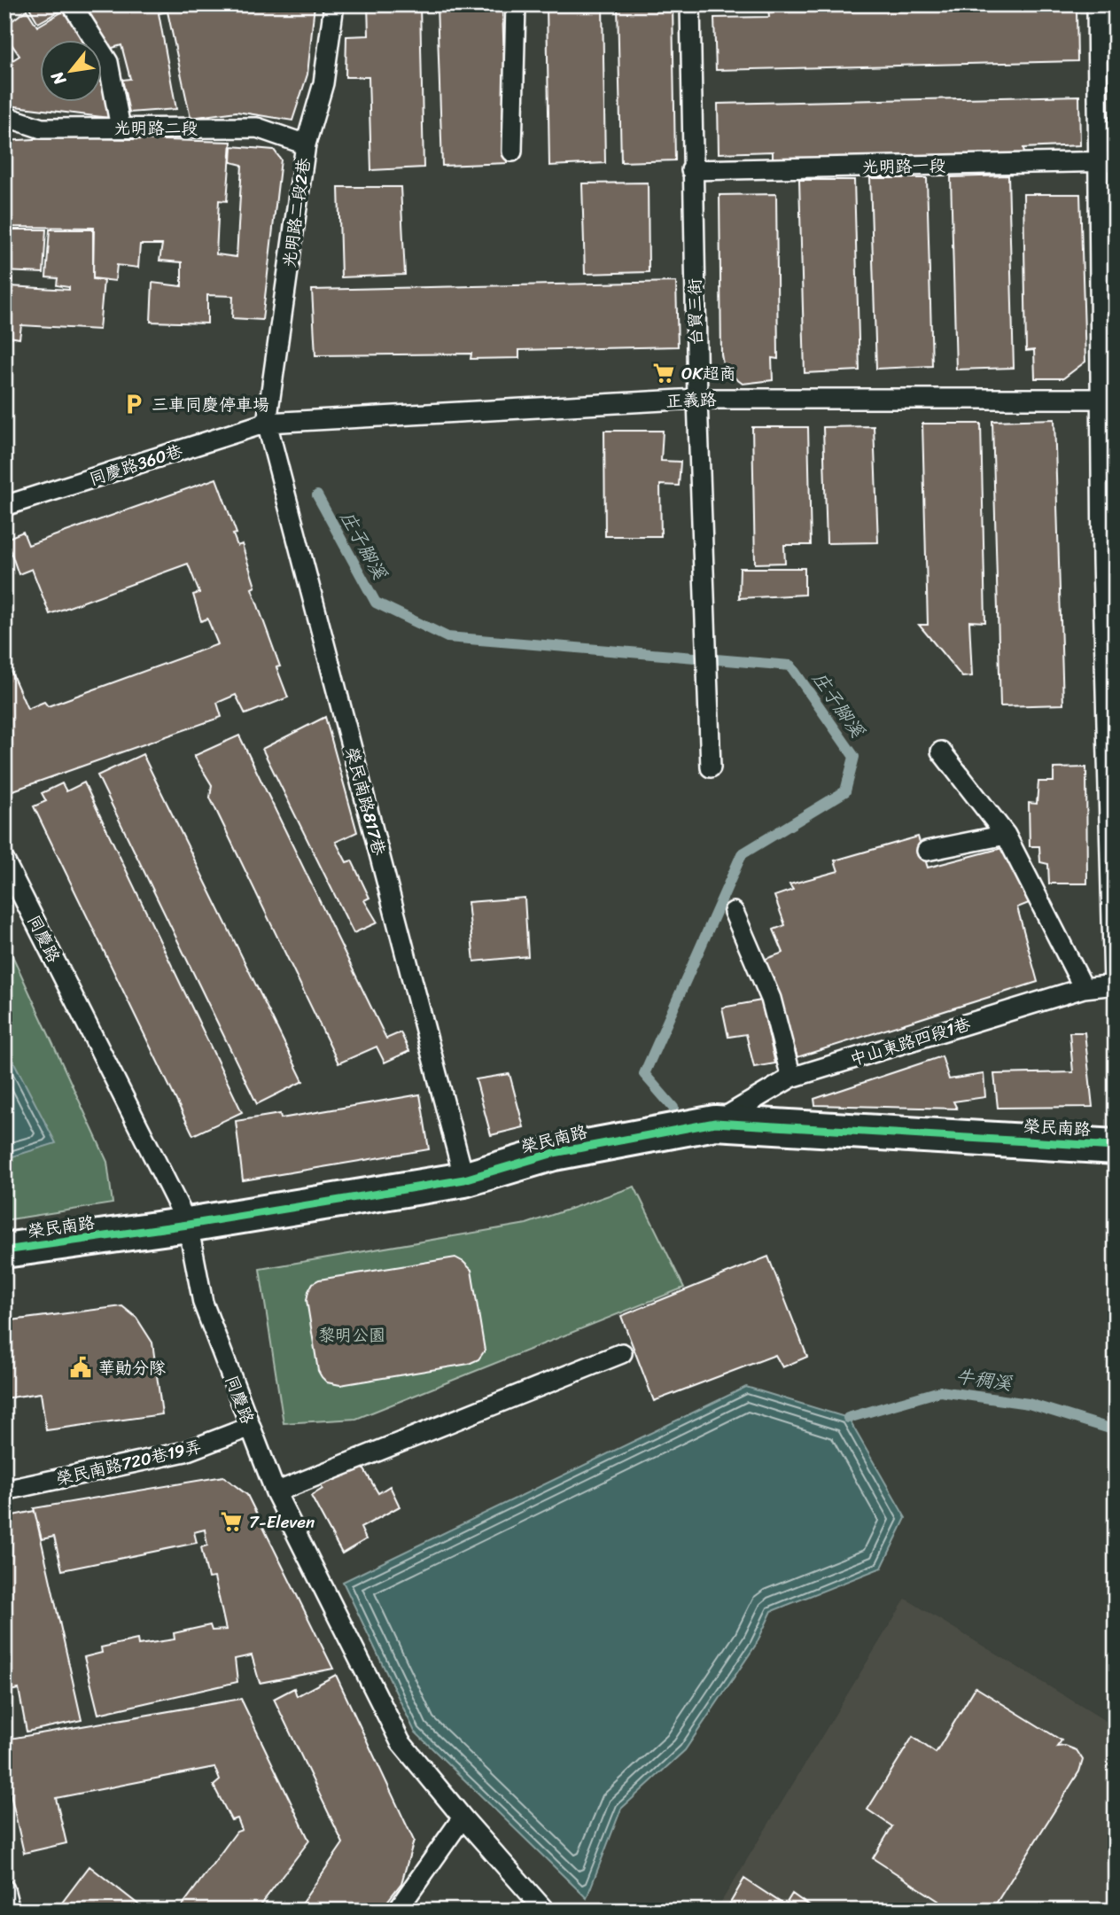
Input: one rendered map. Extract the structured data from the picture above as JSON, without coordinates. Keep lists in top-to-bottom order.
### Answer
{
  "streets": {
    "street": ["榮民南路"],
    "lane": [
      "光明路二段",
      "光明路一段",
      "光明路二段2巷",
      "台貿三街",
      "正義路",
      "同慶路360巷",
      "榮民南路817巷",
      "同慶路",
      "中山東路四段1巷",
      "榮民南路720巷19弄"
    ]
  },
  "crossings": [
    ["光明路二段", "光明路二段2巷"],
    ["光明路一段", "台貿三街"],
    ["光明路二段2巷", "正義路"],
    ["光明路二段2巷", "同慶路360巷"],
    ["光明路二段2巷", "榮民南路817巷"],
    ["台貿三街", "正義路"],
    ["正義路", "同慶路360巷"],
    ["正義路", "榮民南路817巷"],
    ["同慶路360巷", "榮民南路817巷"],
    ["榮民南路817巷", "榮民南路"],
    ["同慶路", "榮民南路"],
    ["同慶路", "榮民南路720巷19弄"],
    ["中山東路四段1巷", "榮民南路"]
  ],
  "water": ["庄子腳溪", "牛稠溪"],
  "parks": ["黎明公園"],
  "places": {
    "supermarket": ["OK超商", "7-Eleven"],
    "parking": ["三車同慶停車場"],
    "public building": ["華勛分隊"]
  },
  "north": "bottom left"
}
